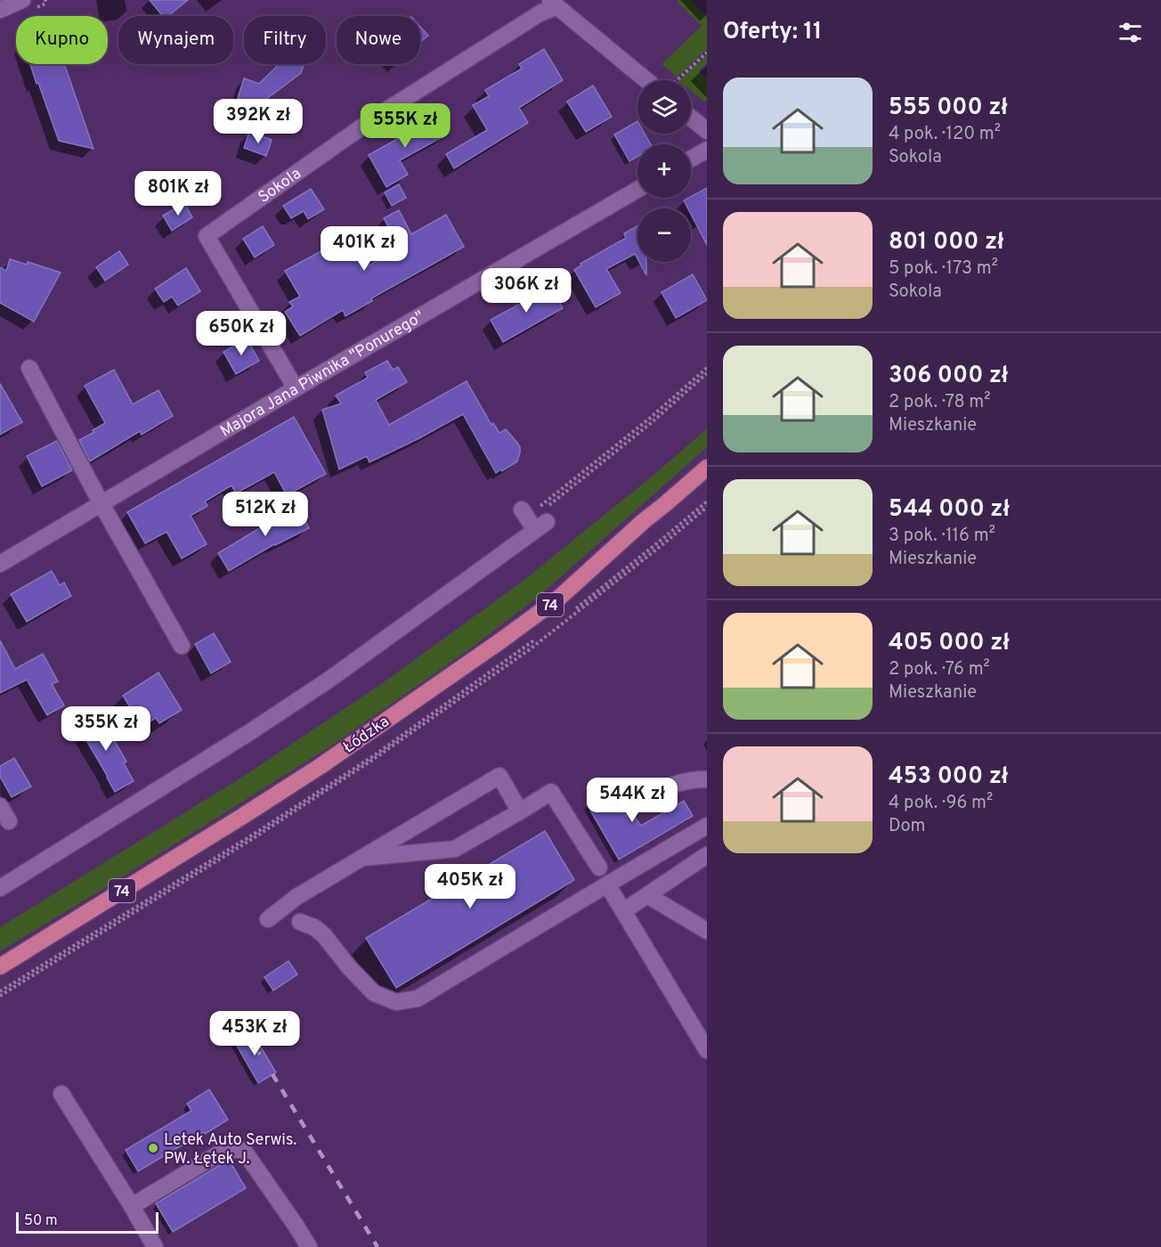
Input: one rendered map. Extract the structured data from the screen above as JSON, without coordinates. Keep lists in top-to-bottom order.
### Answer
{
  "streets": {
    "main road": ["74", "Łódzka"],
    "street": ["Sokola", "Majora Jana Piwnika \"Ponurego\""]
  },
  "crossings": [
    ["Sokola", "Majora Jana Piwnika \"Ponurego\""]
  ],
  "places": ["Letek Auto Serwis. PW. Łętek J."],
  "scale_bar": "50 m",
  "page": {
    "heading": "Oferty: 11",
    "chip": [
      "Kupno",
      "Wynajem",
      "Filtry",
      "Nowe"
    ],
    "list": [
      {
        "name": "555 000 zł",
        "note": "4 pok. · 120 m² · Sokola"
      },
      {
        "name": "801 000 zł",
        "note": "5 pok. · 173 m² · Sokola"
      },
      {
        "name": "306 000 zł",
        "note": "2 pok. · 78 m² · Mieszkanie"
      },
      {
        "name": "544 000 zł",
        "note": "3 pok. · 116 m² · Mieszkanie"
      },
      {
        "name": "405 000 zł",
        "note": "2 pok. · 76 m² · Mieszkanie"
      },
      {
        "name": "453 000 zł",
        "note": "4 pok. · 96 m² · Dom"
      }
    ],
    "map_buttons": ["+", "−"],
    "price": [
      "392K zł",
      "555K zł",
      "801K zł",
      "401K zł",
      "306K zł",
      "650K zł",
      "512K zł",
      "355K zł",
      "544K zł",
      "405K zł",
      "453K zł"
    ],
    "scale": "50 m"
  }
}
